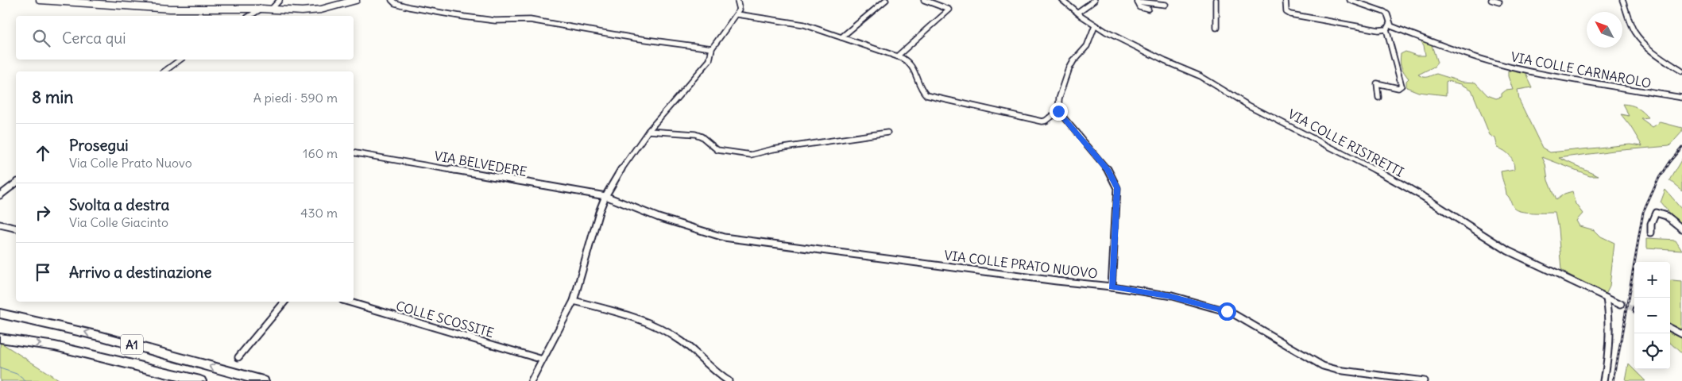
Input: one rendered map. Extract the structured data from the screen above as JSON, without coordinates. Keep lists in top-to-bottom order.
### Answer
{
  "streets": {
    "highway": ["A1"],
    "street": [
      "VIA COLLE CARNAROLO",
      "VIA COLLE RISTRETTI",
      "VIA BELVEDERE",
      "VIA COLLE PRATO NUOVO",
      "COLLE SCOSSITE"
    ]
  },
  "crossings": [
    ["VIA BELVEDERE", "VIA COLLE PRATO NUOVO"]
  ],
  "north": "top left",
  "page": {
    "search": "Cerca qui",
    "heading": ["8 min", "A piedi · 590 m"],
    "list": [
      ["Prosegui", "Via Colle Prato Nuovo", "160 m"],
      ["Svolta a destra", "Via Colle Giacinto", "430 m"],
      "Arrivo a destinazione"
    ],
    "map_buttons": ["+", "−"]
  }
}
